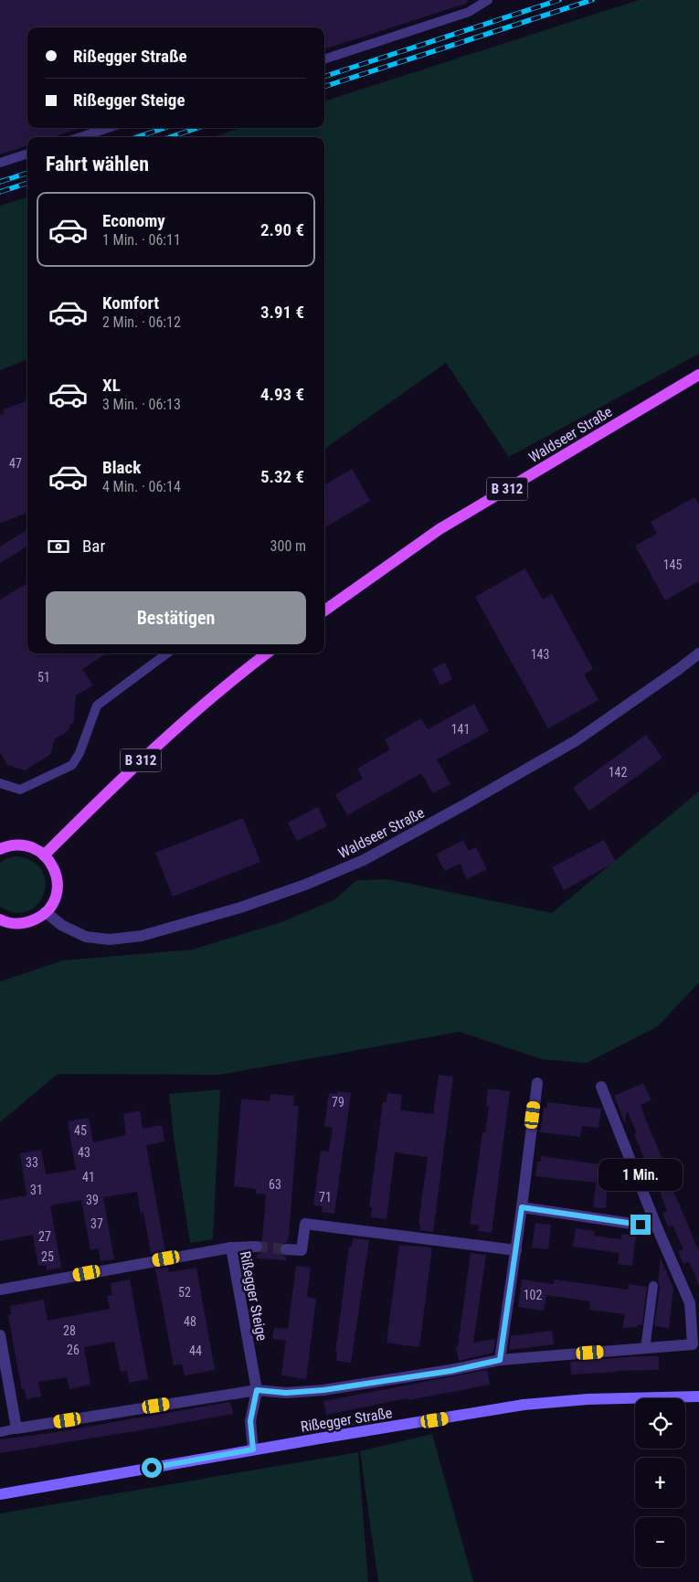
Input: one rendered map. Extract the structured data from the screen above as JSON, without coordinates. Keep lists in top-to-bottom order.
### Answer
{
  "streets": {
    "main road": ["Waldseer Straße", "B 312"],
    "street": ["Rißegger Steige", "Rißegger Straße"]
  },
  "crossings": [
    ["Rißegger Steige", "Rißegger Straße"]
  ],
  "house_numbers": [
    "47",
    "145",
    "143",
    "51",
    "141",
    "142",
    "79",
    "45",
    "43",
    "33",
    "41",
    "63",
    "31",
    "71",
    "39",
    "37",
    "27",
    "25",
    "52",
    "102",
    "48",
    "28",
    "26",
    "44"
  ],
  "page": {
    "banner": ["Rißegger Straße", "Rißegger Steige"],
    "heading": "Fahrt wählen",
    "list": [
      {
        "name": "Economy",
        "note": "1 Min. · 06:11",
        "value": "2.90 €"
      },
      {
        "name": "Komfort",
        "note": "2 Min. · 06:12",
        "value": "3.91 €"
      },
      {
        "name": "XL",
        "note": "3 Min. · 06:13",
        "value": "4.93 €"
      },
      {
        "name": "Black",
        "note": "4 Min. · 06:14",
        "value": "5.32 €"
      }
    ],
    "pay": ["Bar", "300 m"],
    "buttons": "Bestätigen",
    "bubble": "1 Min.",
    "map_buttons": ["+", "−"]
  }
}
